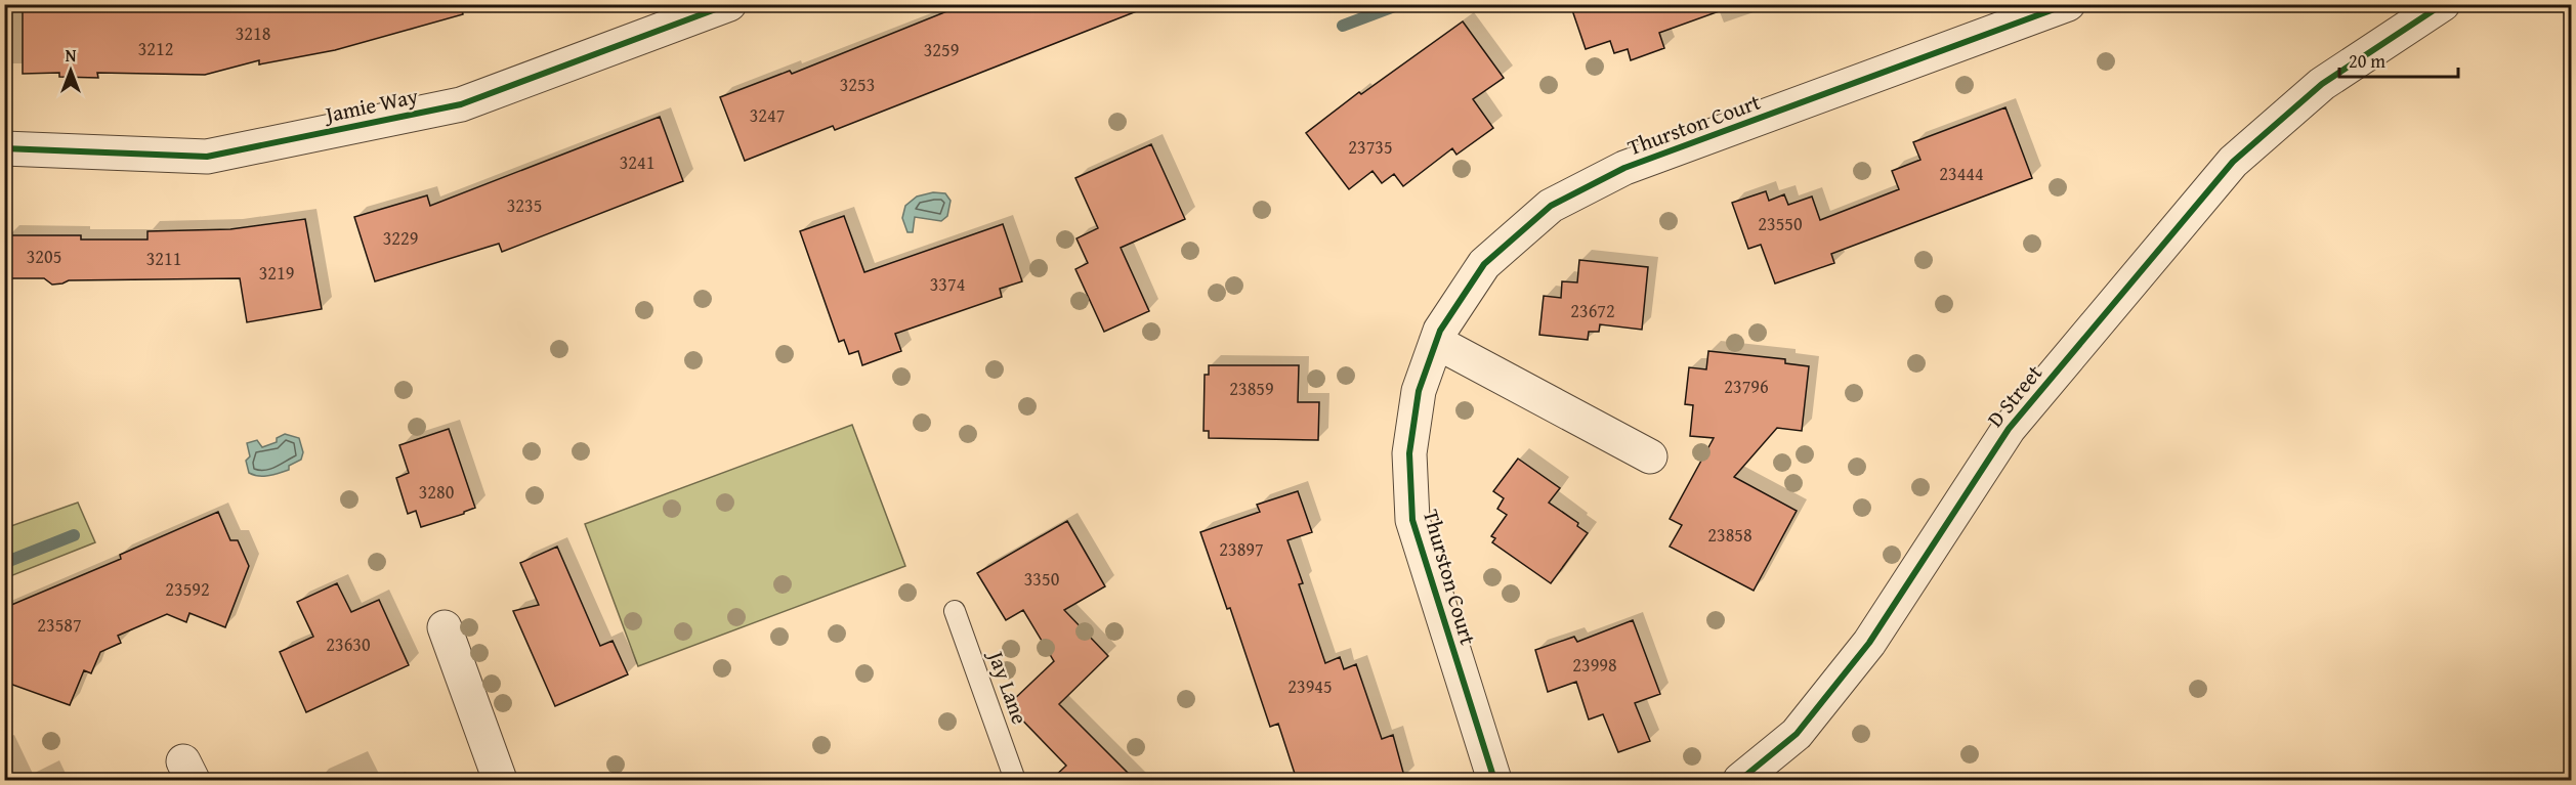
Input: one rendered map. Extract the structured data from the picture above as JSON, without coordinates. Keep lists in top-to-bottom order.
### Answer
{
  "streets": {
    "street": ["Jamie Way", "Thurston Court", "D Street"],
    "lane": ["Jay Lane"]
  },
  "house_numbers": [
    "3218",
    "3212",
    "3259",
    "3253",
    "3247",
    "23735",
    "3241",
    "23444",
    "3235",
    "23550",
    "3229",
    "3205",
    "3211",
    "3219",
    "3374",
    "23672",
    "23796",
    "23859",
    "3280",
    "23858",
    "23897",
    "3350",
    "23592",
    "23587",
    "23630",
    "23998",
    "23945"
  ],
  "scale_bar": "20 m",
  "north": "top"
}
